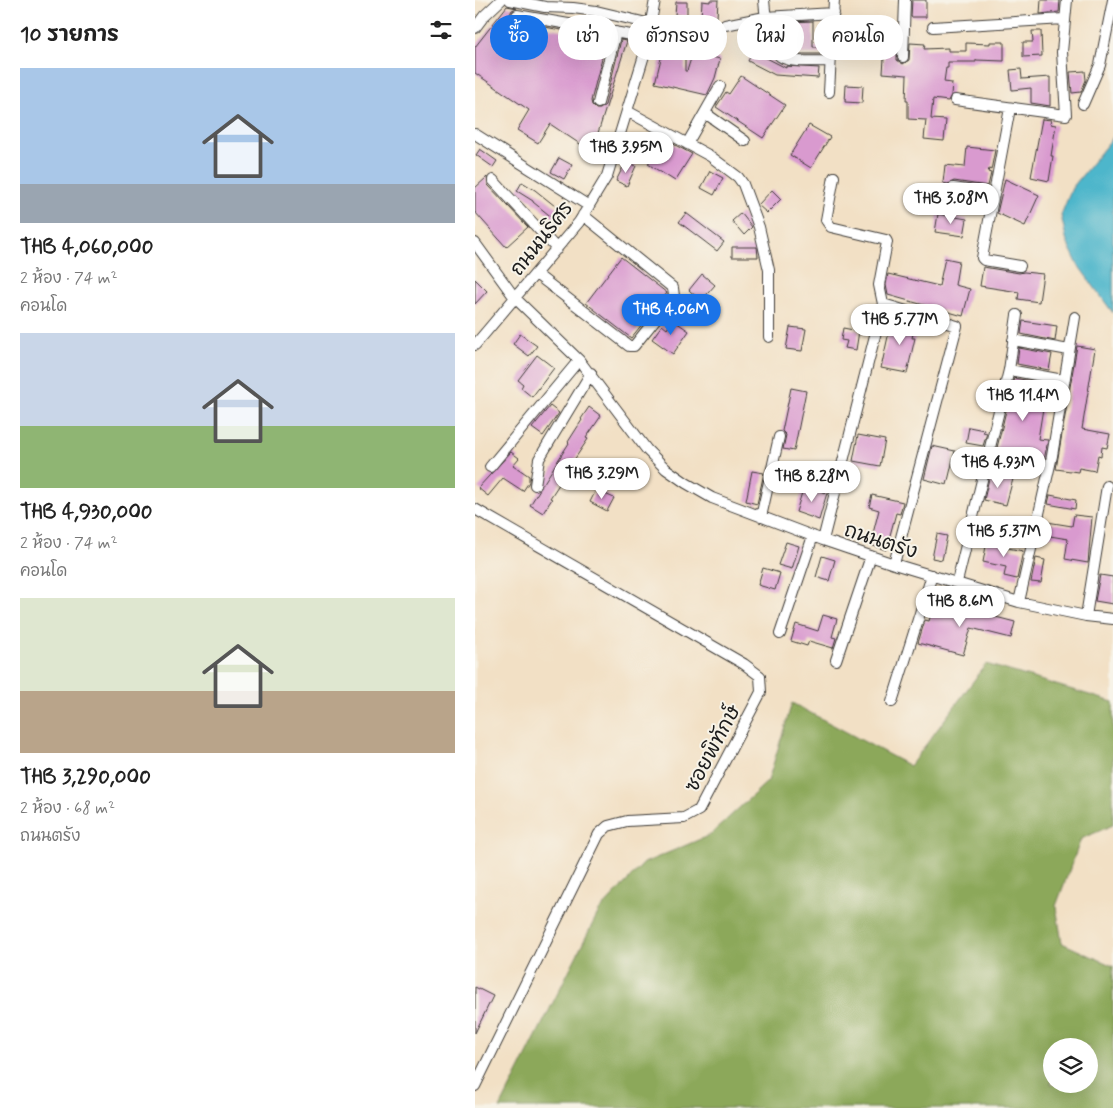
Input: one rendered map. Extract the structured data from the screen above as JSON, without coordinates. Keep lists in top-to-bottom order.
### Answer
{
  "streets": {
    "street": ["ถนนนริศร", "ถนนตรัง", "ซอยพิทักษ์"]
  },
  "crossings": [
    ["ถนนนริศร", "ถนนตรัง"]
  ],
  "page": {
    "heading": "10 รายการ",
    "chip": [
      "ซื้อ",
      "เช่า",
      "ตัวกรอง",
      "ใหม่",
      "คอนโด"
    ],
    "list": [
      {
        "name": "THB 4,060,000",
        "note": "2 ห้อง · 74 m² · คอนโด"
      },
      {
        "name": "THB 4,930,000",
        "note": "2 ห้อง · 74 m² · คอนโด"
      },
      {
        "name": "THB 3,290,000",
        "note": "2 ห้อง · 68 m² · ถนนตรัง"
      }
    ],
    "price": [
      "THB 3.95M",
      "THB 3.08M",
      "THB 4.06M",
      "THB 5.77M",
      "THB 11.4M",
      "THB 4.93M",
      "THB 3.29M",
      "THB 8.28M",
      "THB 5.37M",
      "THB 8.6M"
    ]
  }
}
